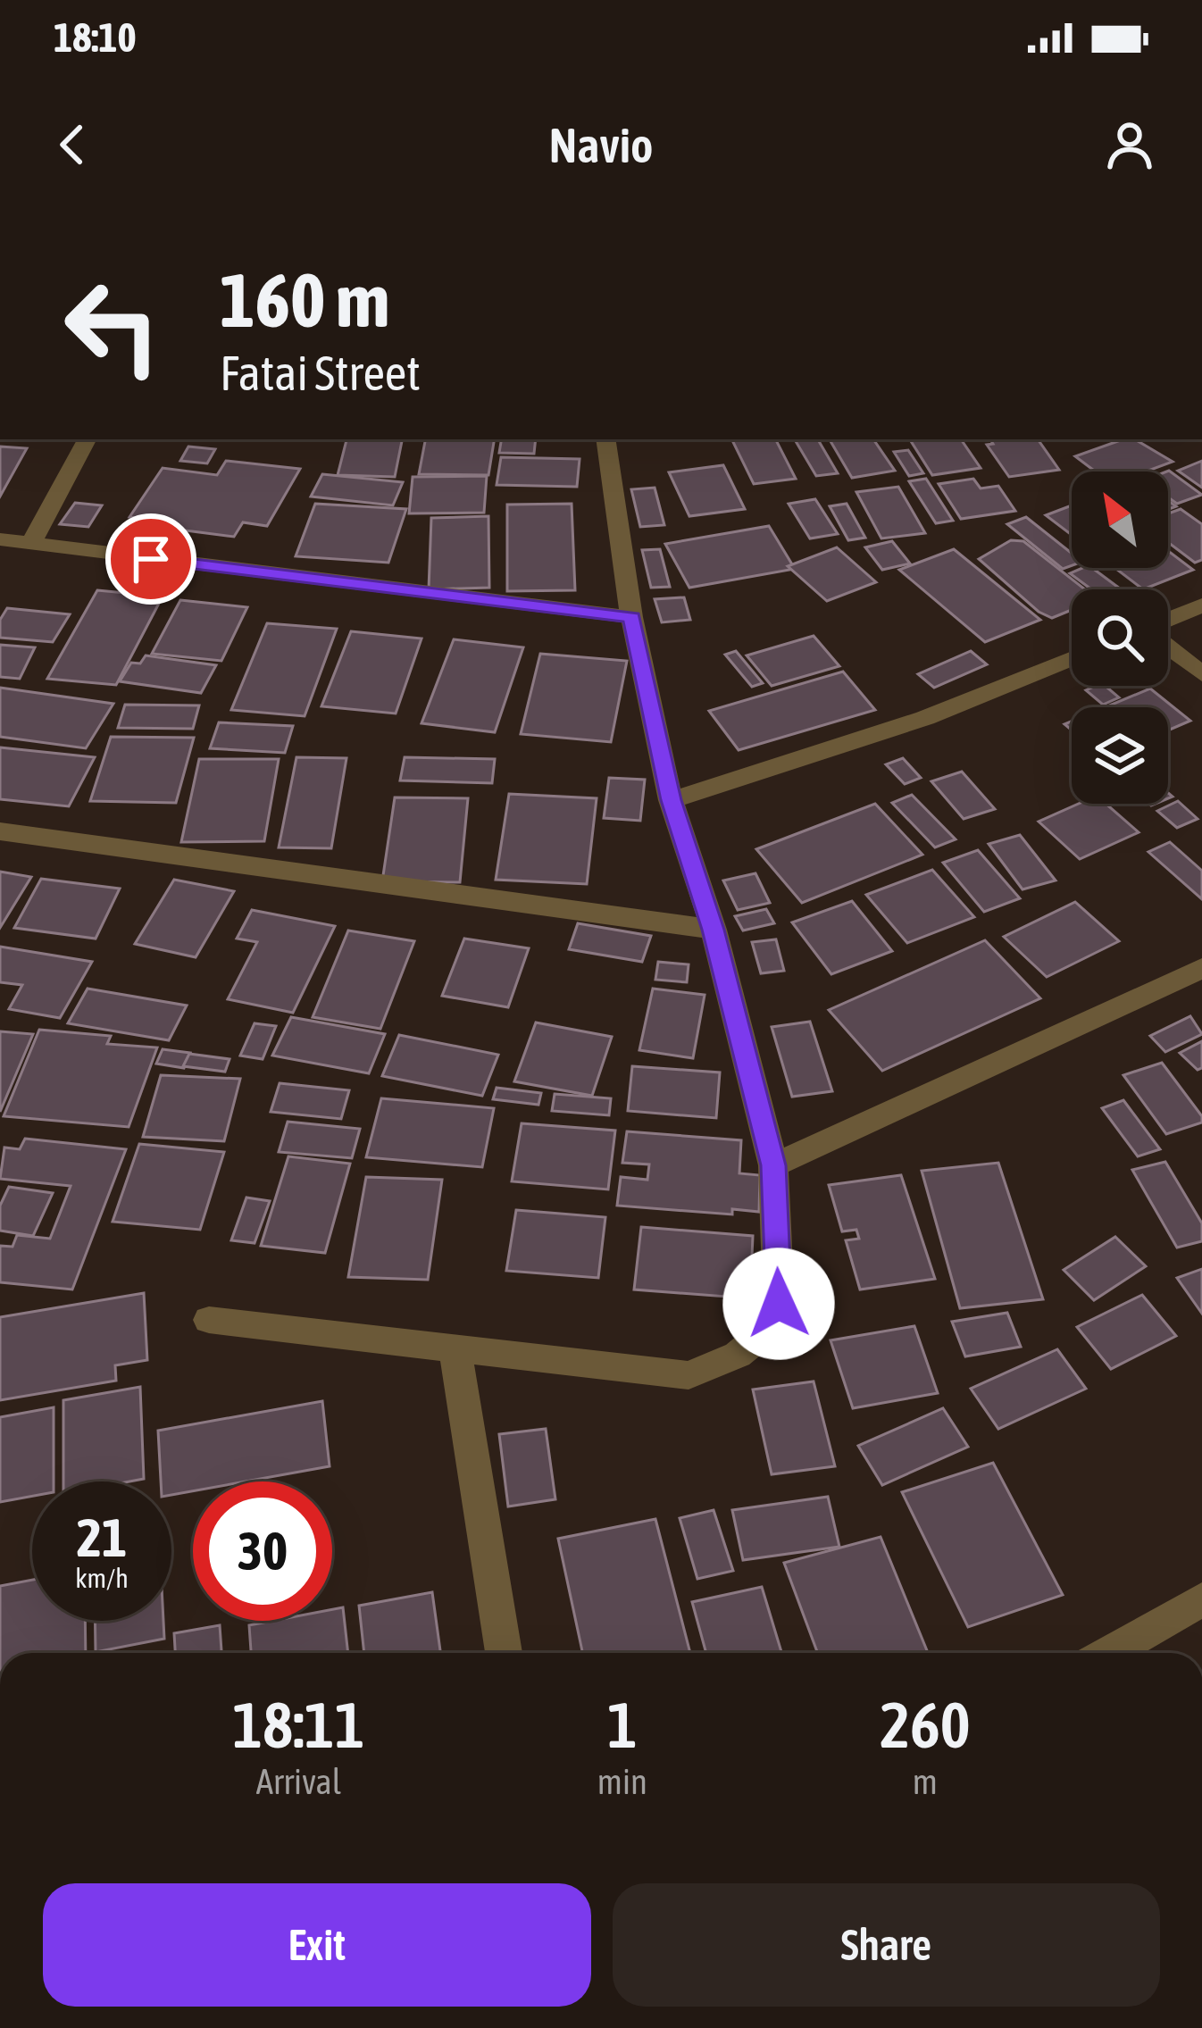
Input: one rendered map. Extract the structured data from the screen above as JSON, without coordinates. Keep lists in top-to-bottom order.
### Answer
{
  "north": "top left",
  "page": {
    "status": "18:10",
    "header": "Navio",
    "turn": ["160 m", "Fatai Street"],
    "speed": "21 km/h",
    "limit": "30",
    "eta": [
      "18:11",
      "Arrival",
      "1",
      "min",
      "260",
      "m"
    ],
    "buttons": ["Exit", "Share"]
  }
}
